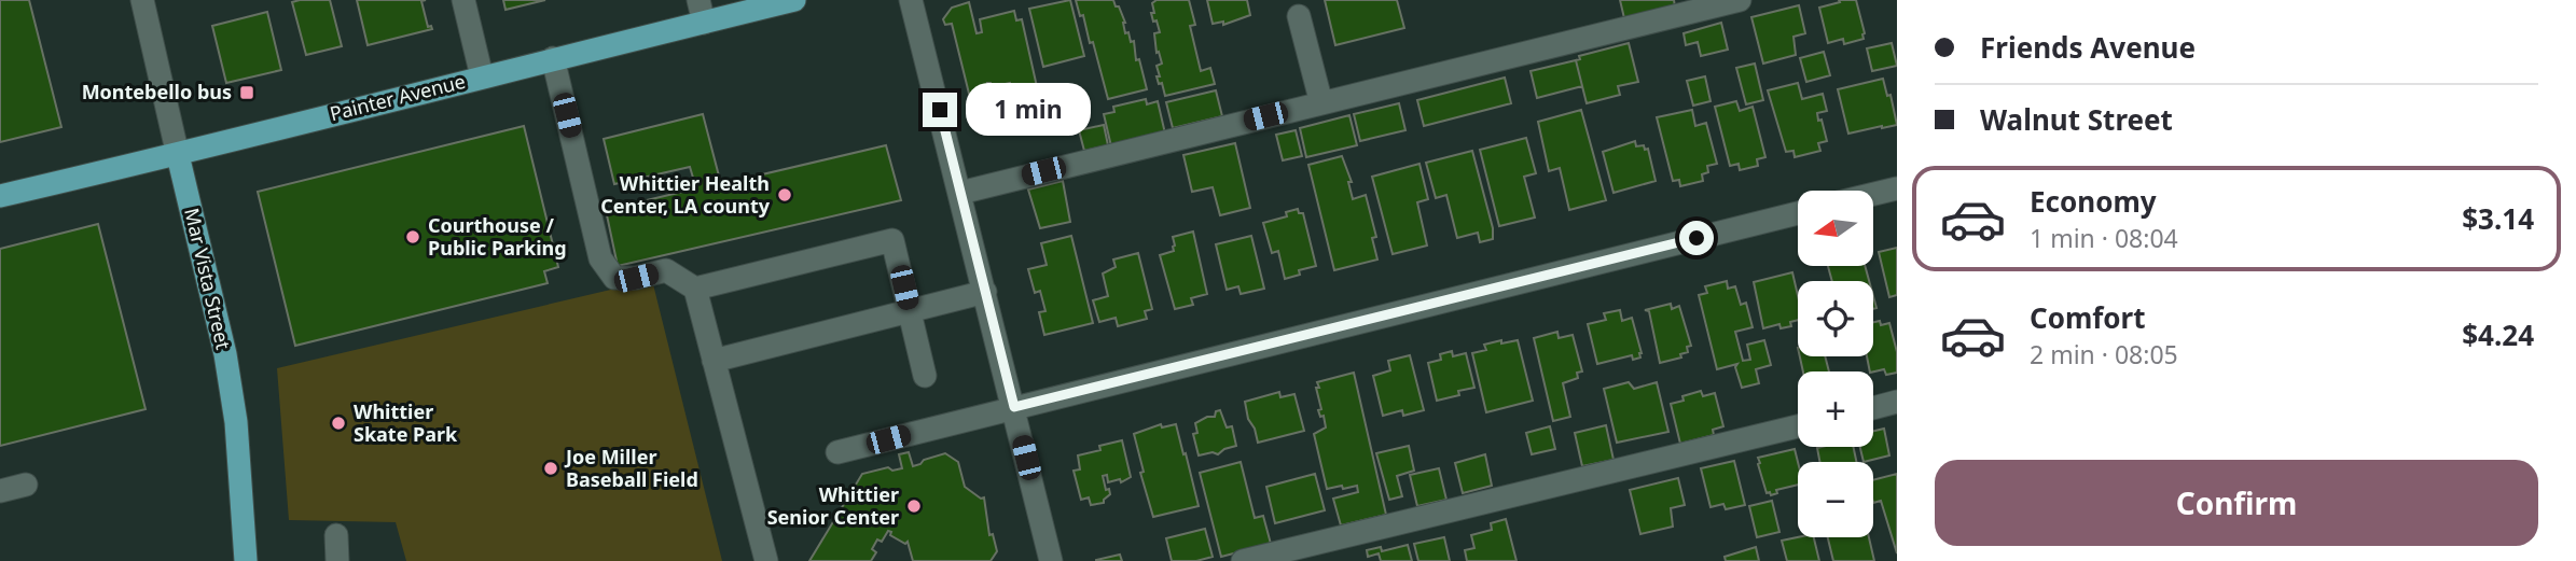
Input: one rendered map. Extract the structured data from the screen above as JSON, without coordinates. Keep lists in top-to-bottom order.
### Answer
{
  "streets": {
    "main road": ["Painter Avenue", "Mar Vista Street"]
  },
  "crossings": [
    ["Painter Avenue", "Mar Vista Street"]
  ],
  "places": {
    "transit": ["Montebello bus"],
    "other": [
      "Whittier Health Center, LA county",
      "Courthouse / Public Parking",
      "Whittier Skate Park",
      "Joe Miller Baseball Field",
      "Whittier Senior Center"
    ]
  },
  "north": "left",
  "page": {
    "banner": ["Friends Avenue", "Walnut Street"],
    "bubble": "1 min",
    "list": [
      {
        "name": "Economy",
        "note": "1 min · 08:04",
        "value": "$3.14"
      },
      {
        "name": "Comfort",
        "note": "2 min · 08:05",
        "value": "$4.24"
      }
    ],
    "map_buttons": ["+", "−"],
    "buttons": "Confirm"
  }
}
